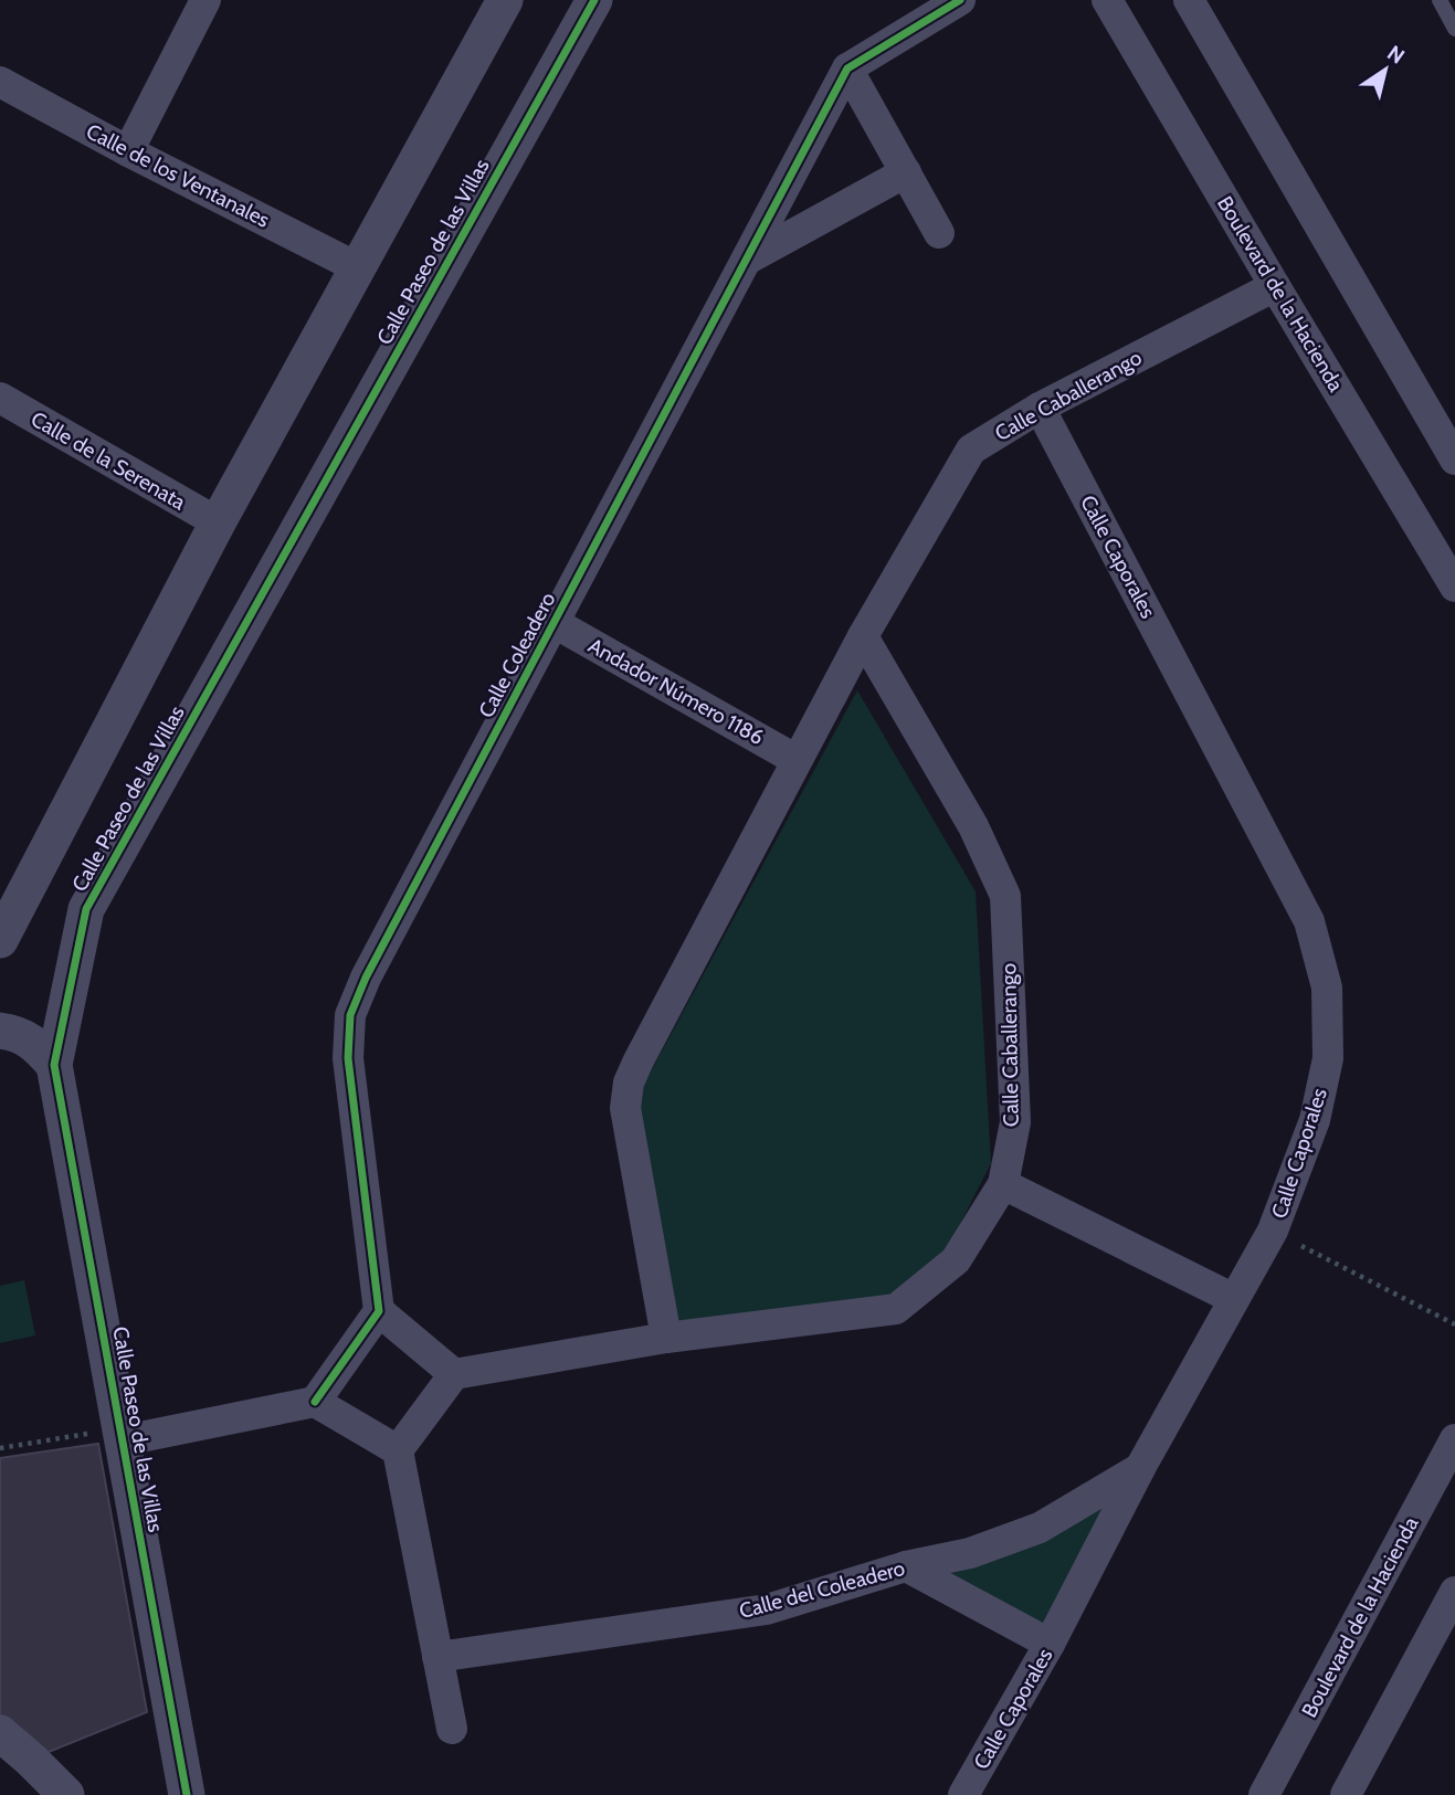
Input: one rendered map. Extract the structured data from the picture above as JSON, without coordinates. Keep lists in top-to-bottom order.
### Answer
{
  "streets": {
    "street": [
      "Calle de los Ventanales",
      "Calle Paseo de las Villas",
      "Boulevard de la Hacienda",
      "Calle Caballerango",
      "Calle de la Serenata",
      "Calle Caporales",
      "Calle Coleadero",
      "Andador Número 1186",
      "Calle del Coleadero"
    ]
  },
  "crossings": [
    ["Boulevard de la Hacienda", "Calle Caballerango"],
    ["Calle Caballerango", "Calle Caporales"],
    ["Calle Caballerango", "Andador Número 1186"],
    ["Calle Caporales", "Calle del Coleadero"],
    ["Calle Coleadero", "Andador Número 1186"]
  ],
  "north": "top right"
}
